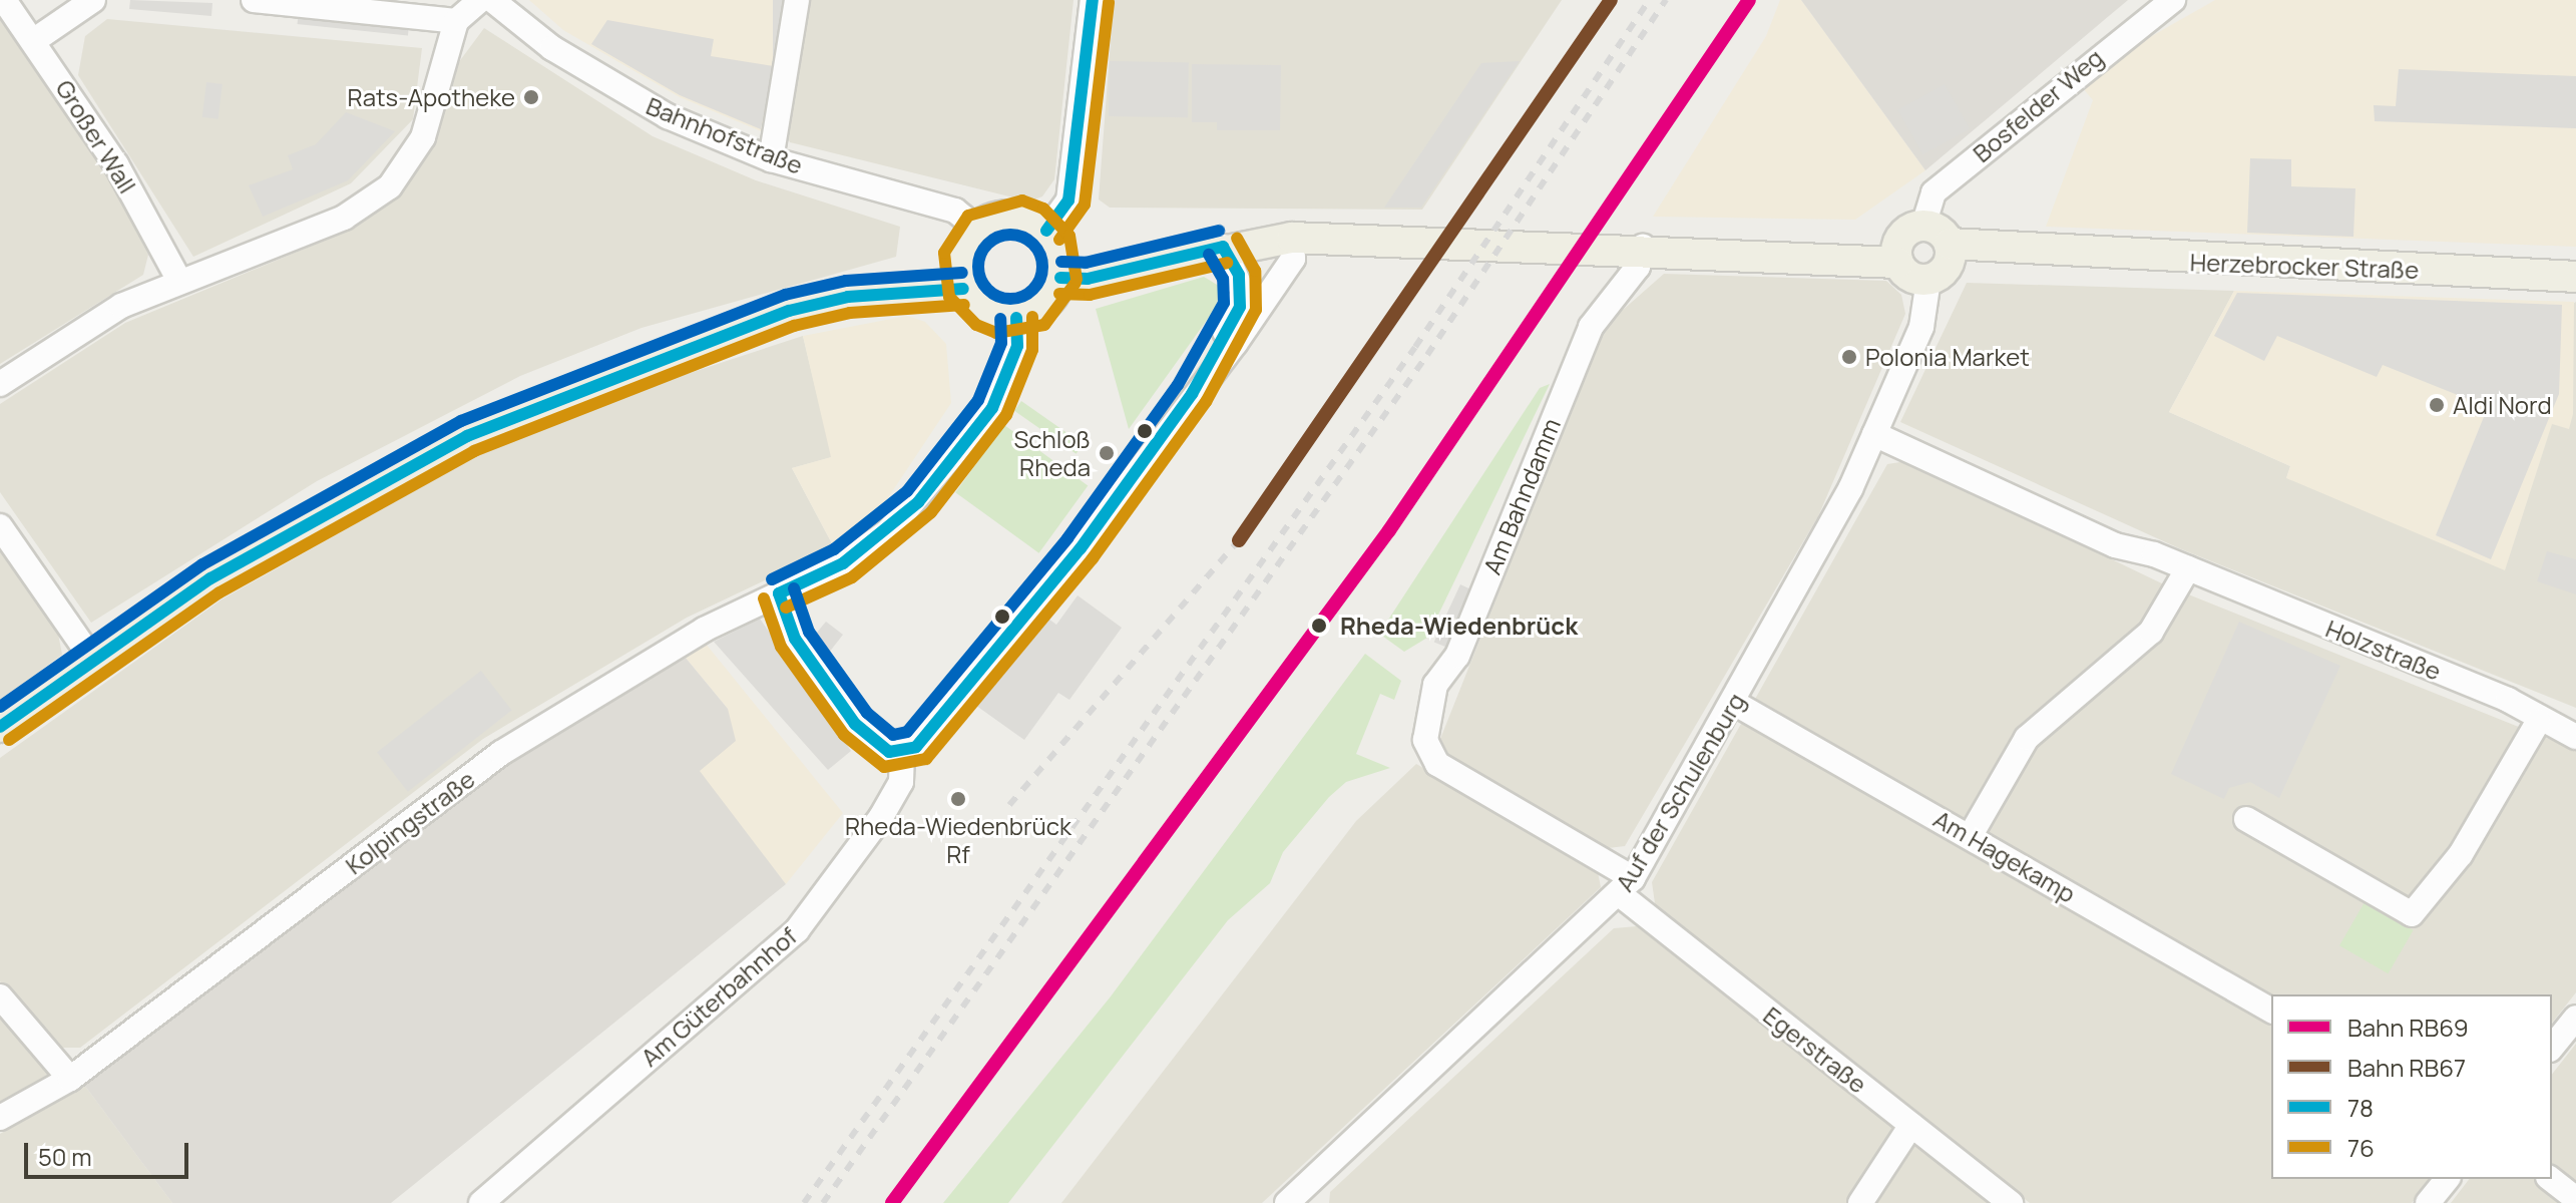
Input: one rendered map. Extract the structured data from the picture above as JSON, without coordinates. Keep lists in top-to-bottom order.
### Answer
{
  "streets": {
    "main road": ["Herzebrocker Straße"],
    "street": [
      "Bosfelder Weg",
      "Bahnhofstraße",
      "Großer Wall",
      "Am Bahndamm",
      "Holzstraße",
      "Auf der Schulenburg",
      "Kolpingstraße",
      "Am Hagekamp",
      "Am Güterbahnhof",
      "Egerstraße"
    ]
  },
  "crossings": [
    ["Bahnhofstraße", "Kolpingstraße"],
    ["Herzebrocker Straße", "Auf der Schulenburg"],
    ["Am Bahndamm", "Auf der Schulenburg"],
    ["Am Bahndamm", "Egerstraße"],
    ["Holzstraße", "Auf der Schulenburg"],
    ["Auf der Schulenburg", "Am Hagekamp"],
    ["Auf der Schulenburg", "Egerstraße"]
  ],
  "places": [
    "Rats-Apotheke",
    "Polonia Market",
    "Aldi Nord",
    "Schloß Rheda",
    "Rheda-Wiedenbrück",
    "Rheda-Wiedenbrück Rf"
  ],
  "lines": [
    "rail line RB69",
    "rail line RB67",
    "transit line 78",
    "transit line 76"
  ],
  "legend": [
    "Bahn RB69",
    "Bahn RB67",
    "78",
    "76"
  ],
  "scale_bar": "50 m"
}
